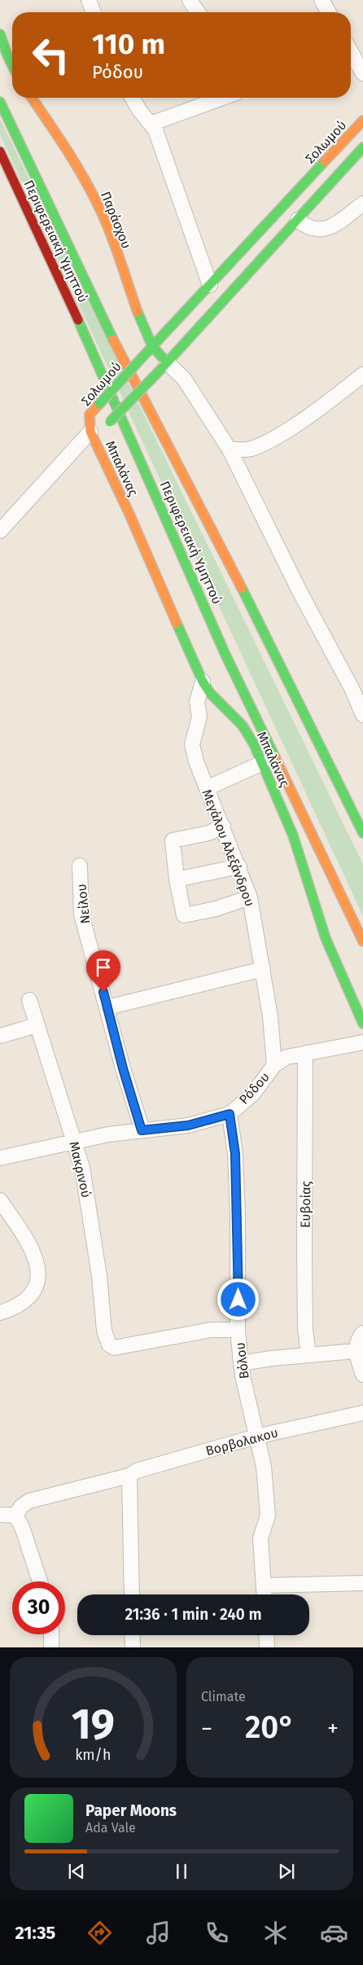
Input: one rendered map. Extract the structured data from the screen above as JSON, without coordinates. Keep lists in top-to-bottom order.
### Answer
{
  "streets": {
    "main road": [
      "Σολωμού",
      "Παράσχου",
      "Περιφερειακή Υμηττού",
      "Μπαλάνας"
    ],
    "street": [
      "Μεγάλου Αλεξάνδρου",
      "Νείλου",
      "Ρόδου",
      "Μακρινού",
      "Ευβοίας",
      "Βόλου",
      "Βορβολακου"
    ]
  },
  "crossings": [
    ["Σολωμού", "Παράσχου"],
    ["Σολωμού", "Μπαλάνας"],
    ["Μπαλάνας", "Μεγάλου Αλεξάνδρου"],
    ["Μεγάλου Αλεξάνδρου", "Ρόδου"],
    ["Νείλου", "Ρόδου"],
    ["Ρόδου", "Μακρινού"],
    ["Ρόδου", "Ευβοίας"],
    ["Ρόδου", "Βόλου"],
    ["Μακρινού", "Βόλου"],
    ["Βόλου", "Βορβολακου"]
  ],
  "page": {
    "turn": ["110 m", "Ρόδου"],
    "limit": "30",
    "trip": "21:36 · 1 min · 240 m",
    "tile": "Climate",
    "heat": ["−", "20°", "+"],
    "song": ["Paper Moons", "Ada Vale"],
    "tabs": "21:35",
    "gauge": ["19", "km/h"]
  }
}
